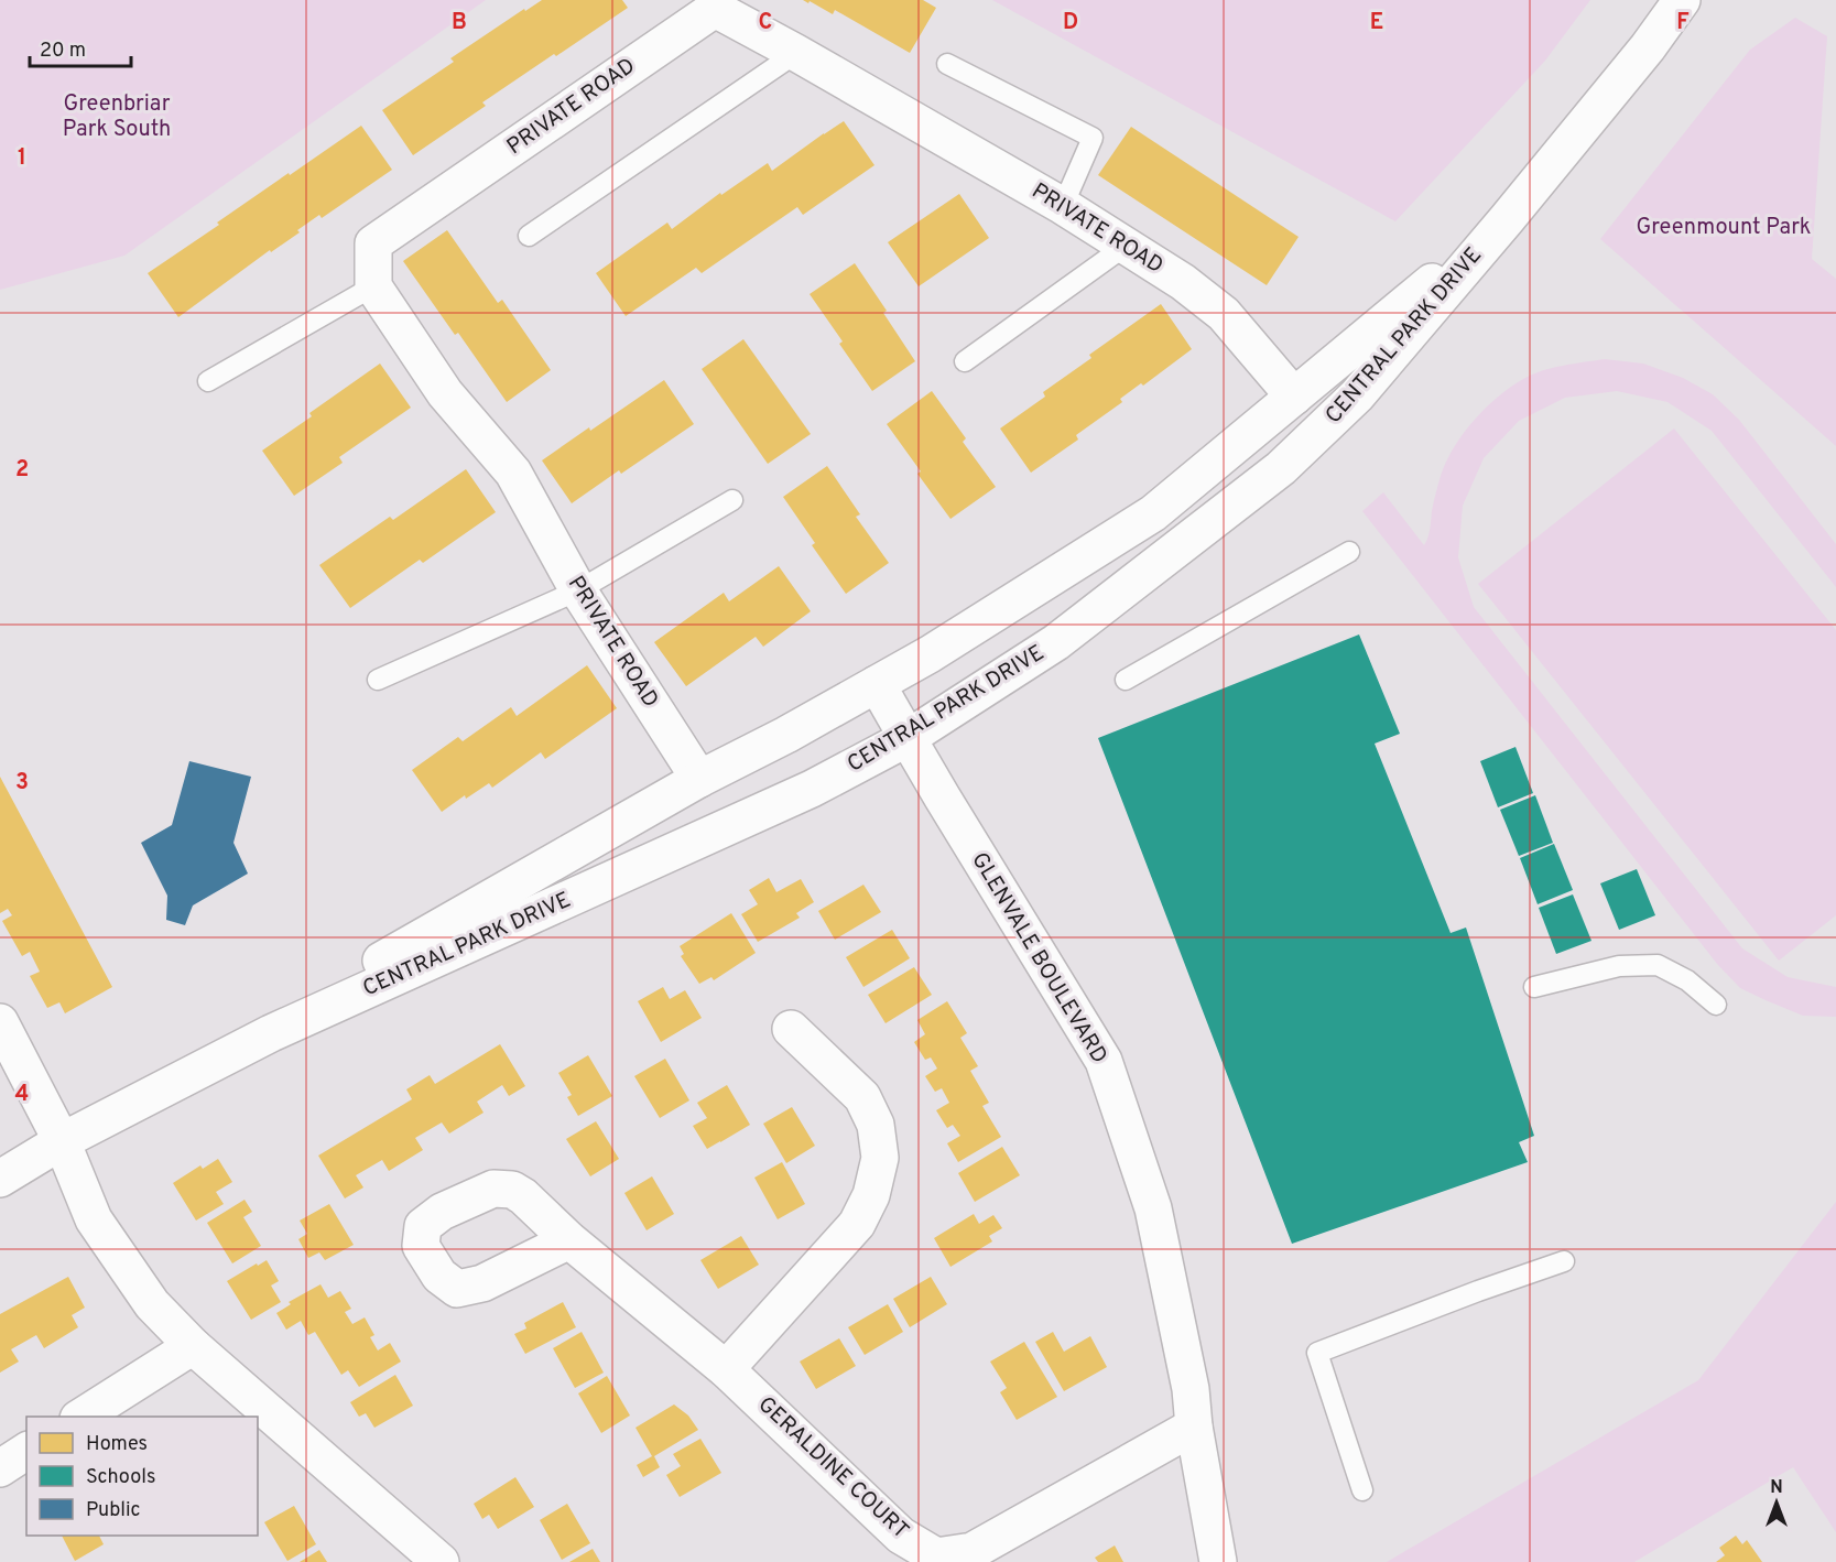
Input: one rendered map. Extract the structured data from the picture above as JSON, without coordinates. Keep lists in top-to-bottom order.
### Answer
{
  "streets": {
    "street": [
      "PRIVATE ROAD",
      "CENTRAL PARK DRIVE",
      "GLENVALE BOULEVARD",
      "GERALDINE COURT"
    ]
  },
  "crossings": [
    ["PRIVATE ROAD", "CENTRAL PARK DRIVE"],
    ["CENTRAL PARK DRIVE", "GLENVALE BOULEVARD"],
    ["GLENVALE BOULEVARD", "GERALDINE COURT"]
  ],
  "parks": ["Greenbriar Park South", "Greenmount Park"],
  "legend": ["Homes", "Schools", "Public"],
  "scale_bar": "20 m",
  "north": "top",
  "grid": {
    "columns": [
      "B",
      "C",
      "D",
      "E",
      "F"
    ],
    "rows": [
      "1",
      "2",
      "3",
      "4"
    ]
  }
}
